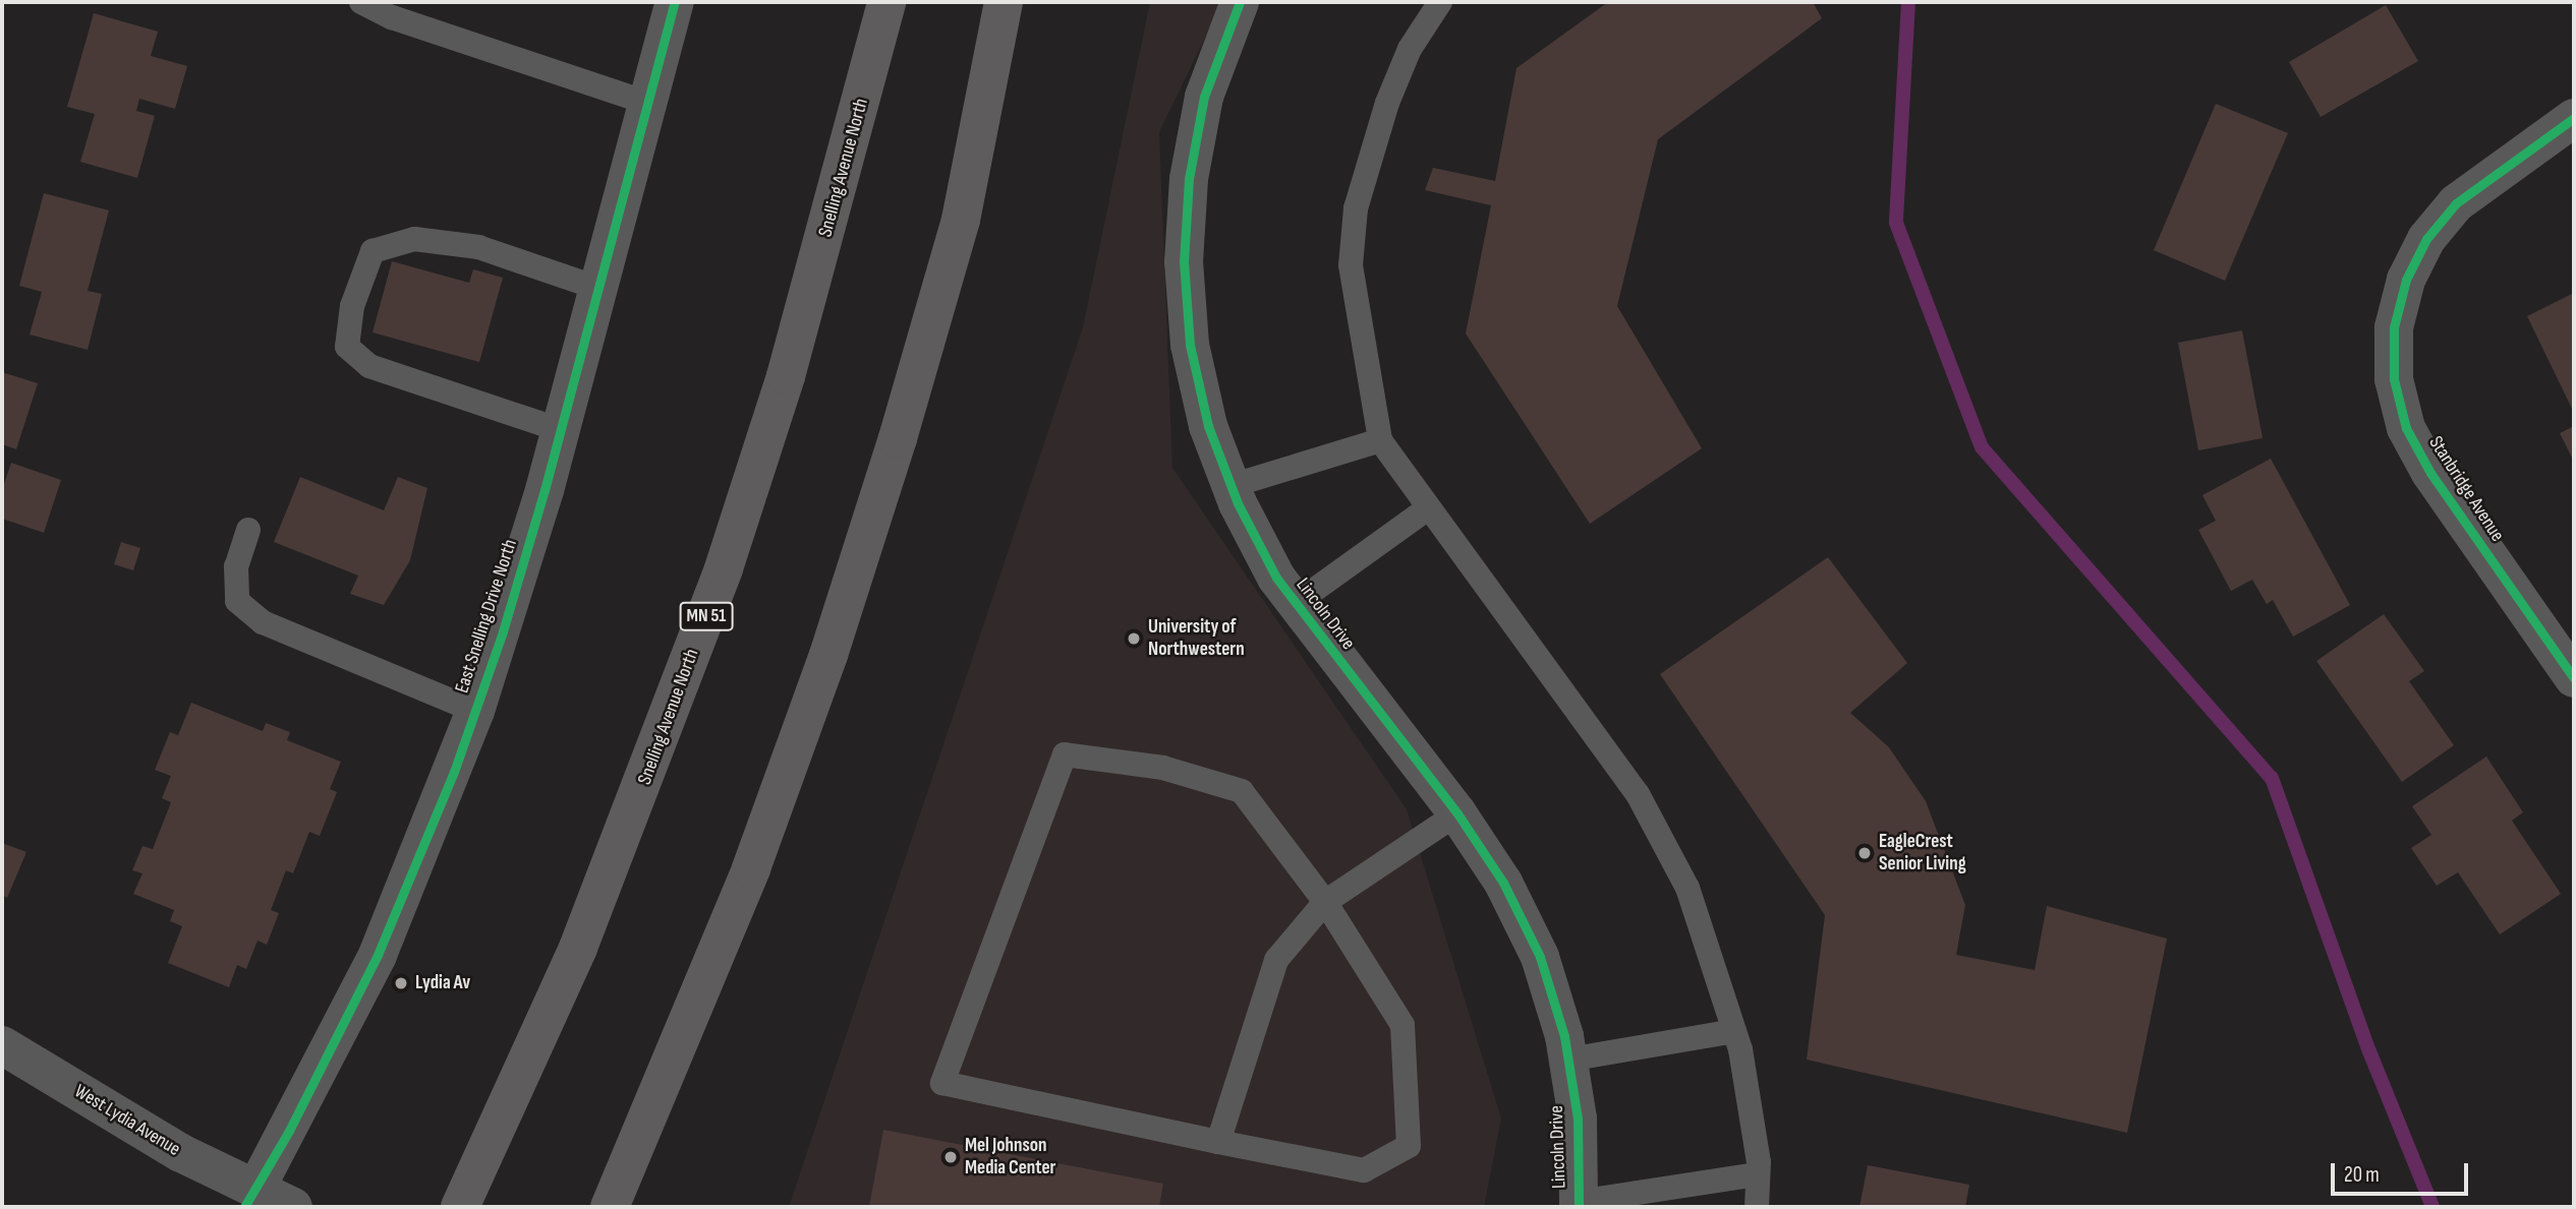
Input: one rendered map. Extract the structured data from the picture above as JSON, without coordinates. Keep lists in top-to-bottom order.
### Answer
{
  "streets": {
    "highway": ["Snelling Avenue North", "MN 51"],
    "street": [
      "Stanbridge Avenue",
      "Lincoln Drive",
      "East Snelling Drive North",
      "West Lydia Avenue"
    ]
  },
  "crossings": [
    ["East Snelling Drive North", "West Lydia Avenue"]
  ],
  "places": [
    "University of Northwestern",
    "EagleCrest Senior Living",
    "Lydia Av",
    "Mel Johnson Media Center"
  ],
  "scale_bar": "20 m"
}
